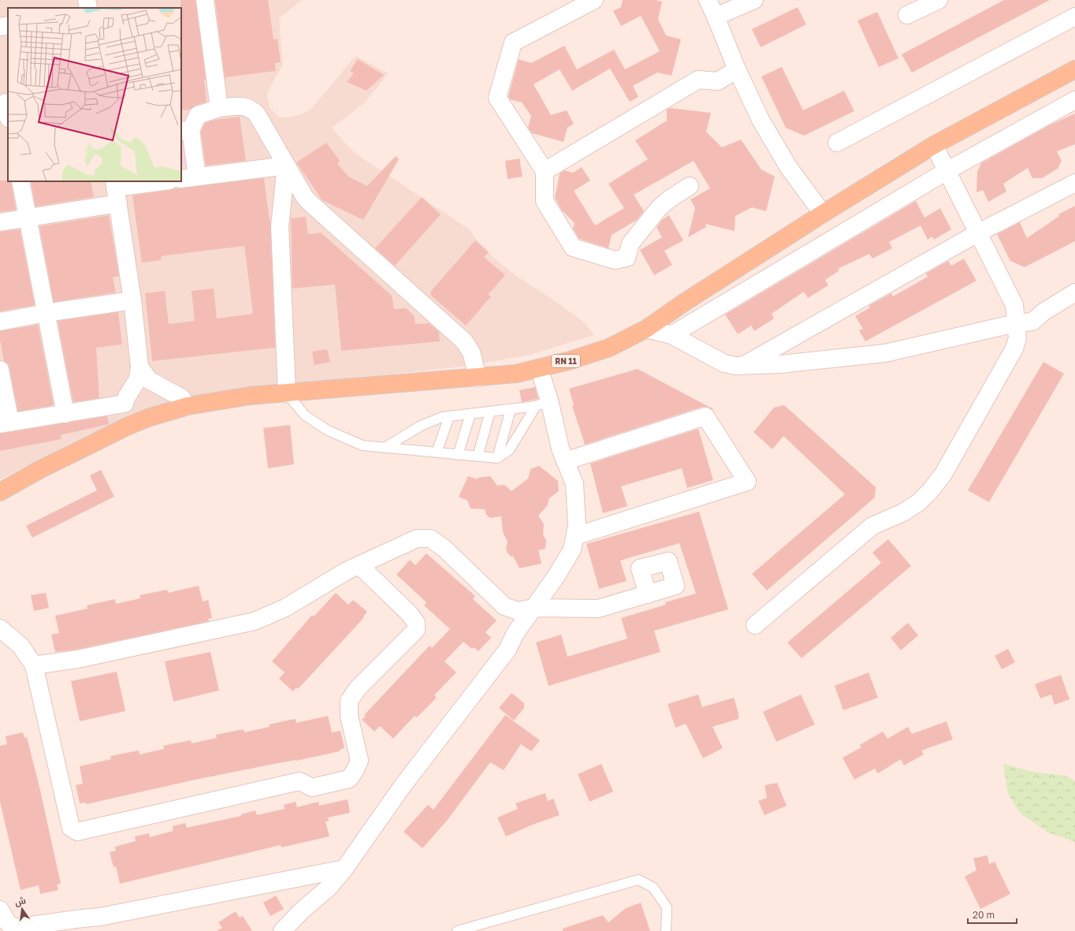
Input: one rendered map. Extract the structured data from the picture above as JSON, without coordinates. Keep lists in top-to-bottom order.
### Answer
{
  "streets": {
    "main road": ["RN 11"]
  },
  "scale_bar": "20 m",
  "north": "top"
}
